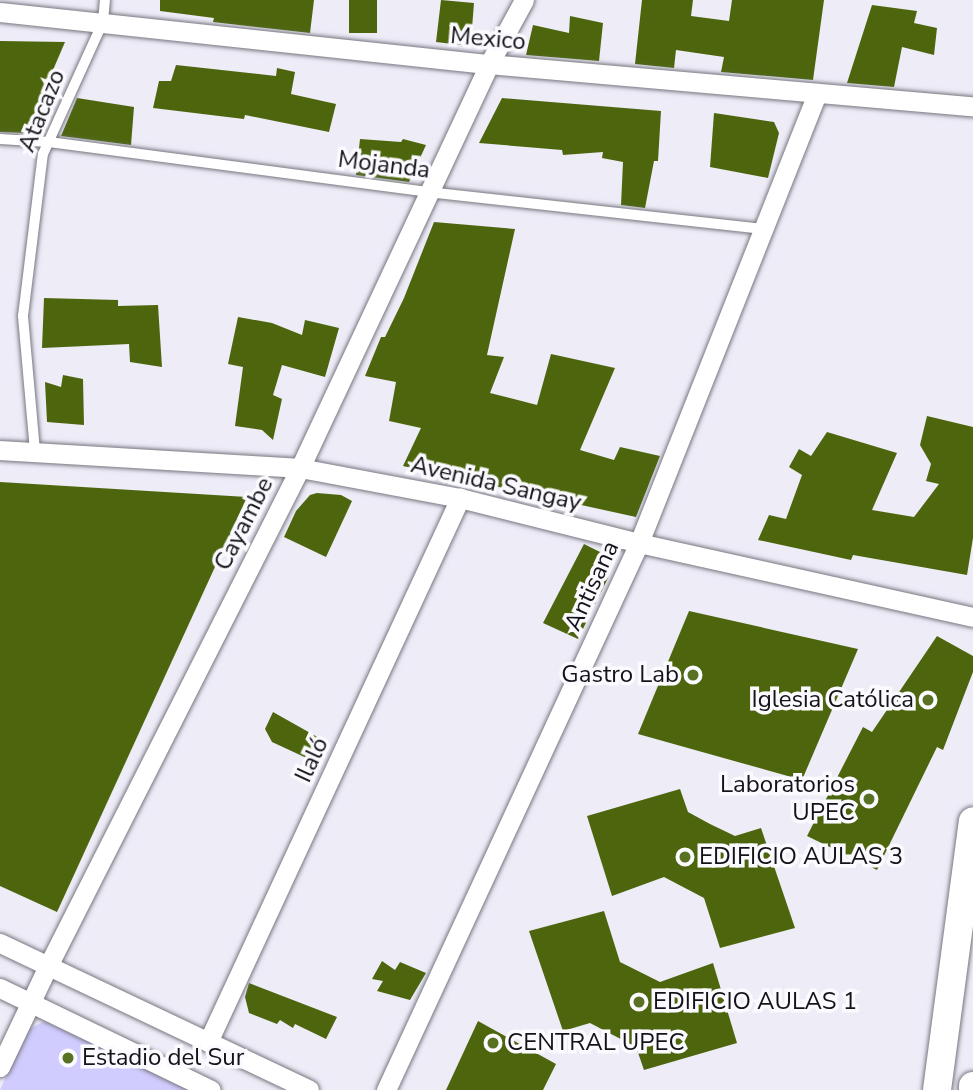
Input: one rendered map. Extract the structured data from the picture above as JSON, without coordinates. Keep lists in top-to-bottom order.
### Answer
{
  "streets": {
    "street": [
      "Mexico",
      "Avenida Sangay",
      "Cayambe",
      "Antisana",
      "Ilaló"
    ],
    "lane": ["Atacazo", "Mojanda"]
  },
  "crossings": [
    ["Mexico", "Atacazo"],
    ["Mexico", "Cayambe"],
    ["Mexico", "Antisana"],
    ["Atacazo", "Mojanda"],
    ["Atacazo", "Avenida Sangay"],
    ["Mojanda", "Cayambe"],
    ["Mojanda", "Antisana"],
    ["Avenida Sangay", "Cayambe"],
    ["Avenida Sangay", "Antisana"],
    ["Avenida Sangay", "Ilaló"]
  ],
  "places": [
    "Gastro Lab",
    "Iglesia Católica",
    "Laboratorios UPEC",
    "EDIFICIO AULAS 3",
    "EDIFICIO AULAS 1",
    "CENTRAL UPEC",
    "Estadio del Sur"
  ]
}
